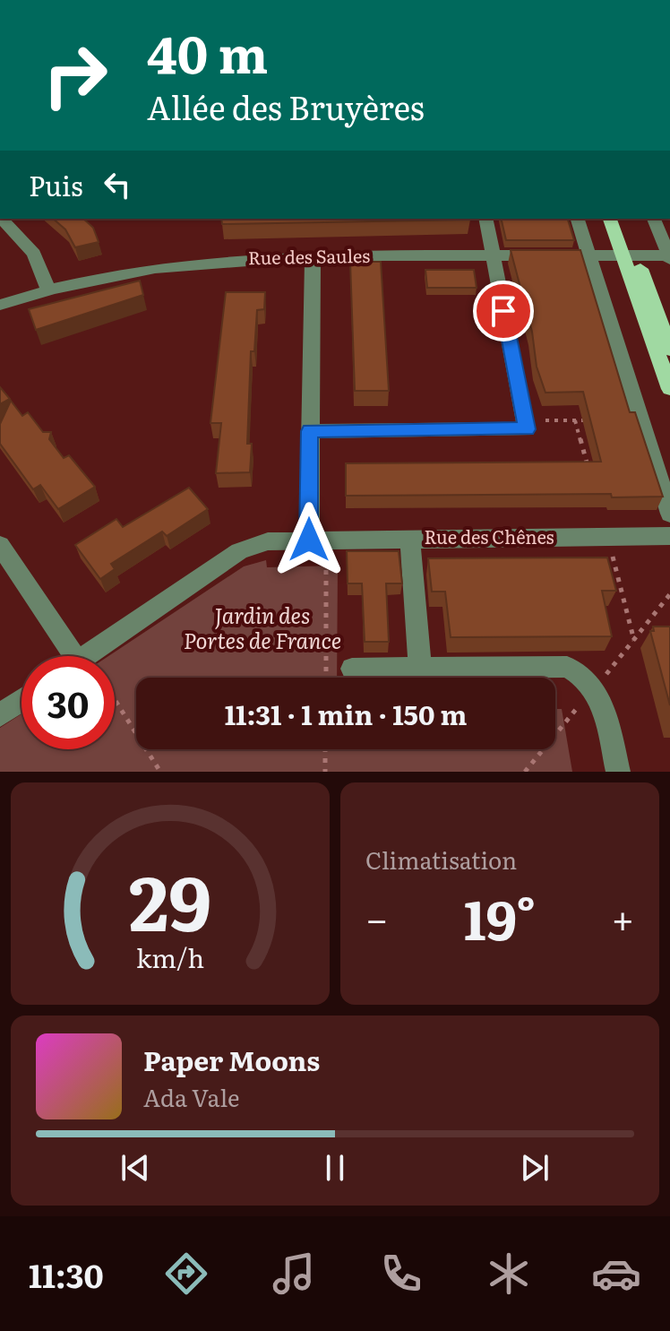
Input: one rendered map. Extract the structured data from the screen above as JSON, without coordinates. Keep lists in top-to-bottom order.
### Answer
{
  "streets": {
    "street": ["Rue des Saules", "Rue des Chênes"]
  },
  "parks": ["Jardin des Portes de France"],
  "page": {
    "turn": ["40 m", "Allée des Bruyères"],
    "then": "Puis",
    "limit": "30",
    "trip": "11:31 · 1 min · 150 m",
    "tile": "Climatisation",
    "heat": ["−", "19°", "+"],
    "song": ["Paper Moons", "Ada Vale"],
    "tabs": "11:30",
    "gauge": ["29", "km/h"]
  }
}
